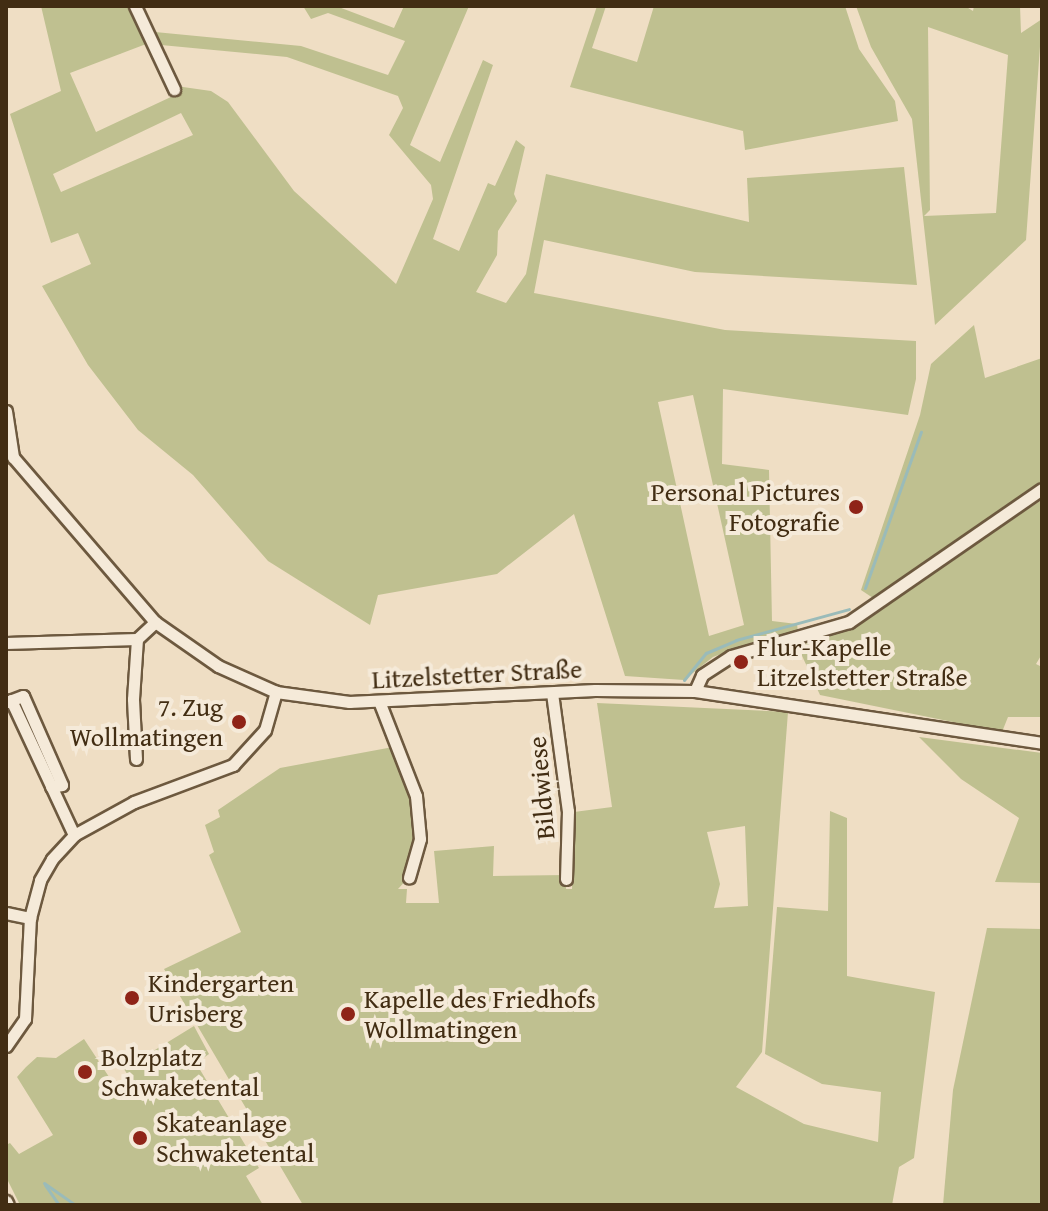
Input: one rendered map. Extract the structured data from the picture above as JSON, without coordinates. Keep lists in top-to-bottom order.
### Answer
{
  "streets": {
    "street": ["Litzelstetter Straße", "Bildwiese"]
  },
  "crossings": [
    ["Litzelstetter Straße", "Bildwiese"]
  ],
  "places": [
    "Personal Pictures Fotografie",
    "Flur-Kapelle Litzelstetter Straße",
    "7. Zug Wollmatingen",
    "Kindergarten Urisberg",
    "Kapelle des Friedhofs Wollmatingen",
    "Bolzplatz Schwaketental",
    "Skateanlage Schwaketental"
  ]
}
